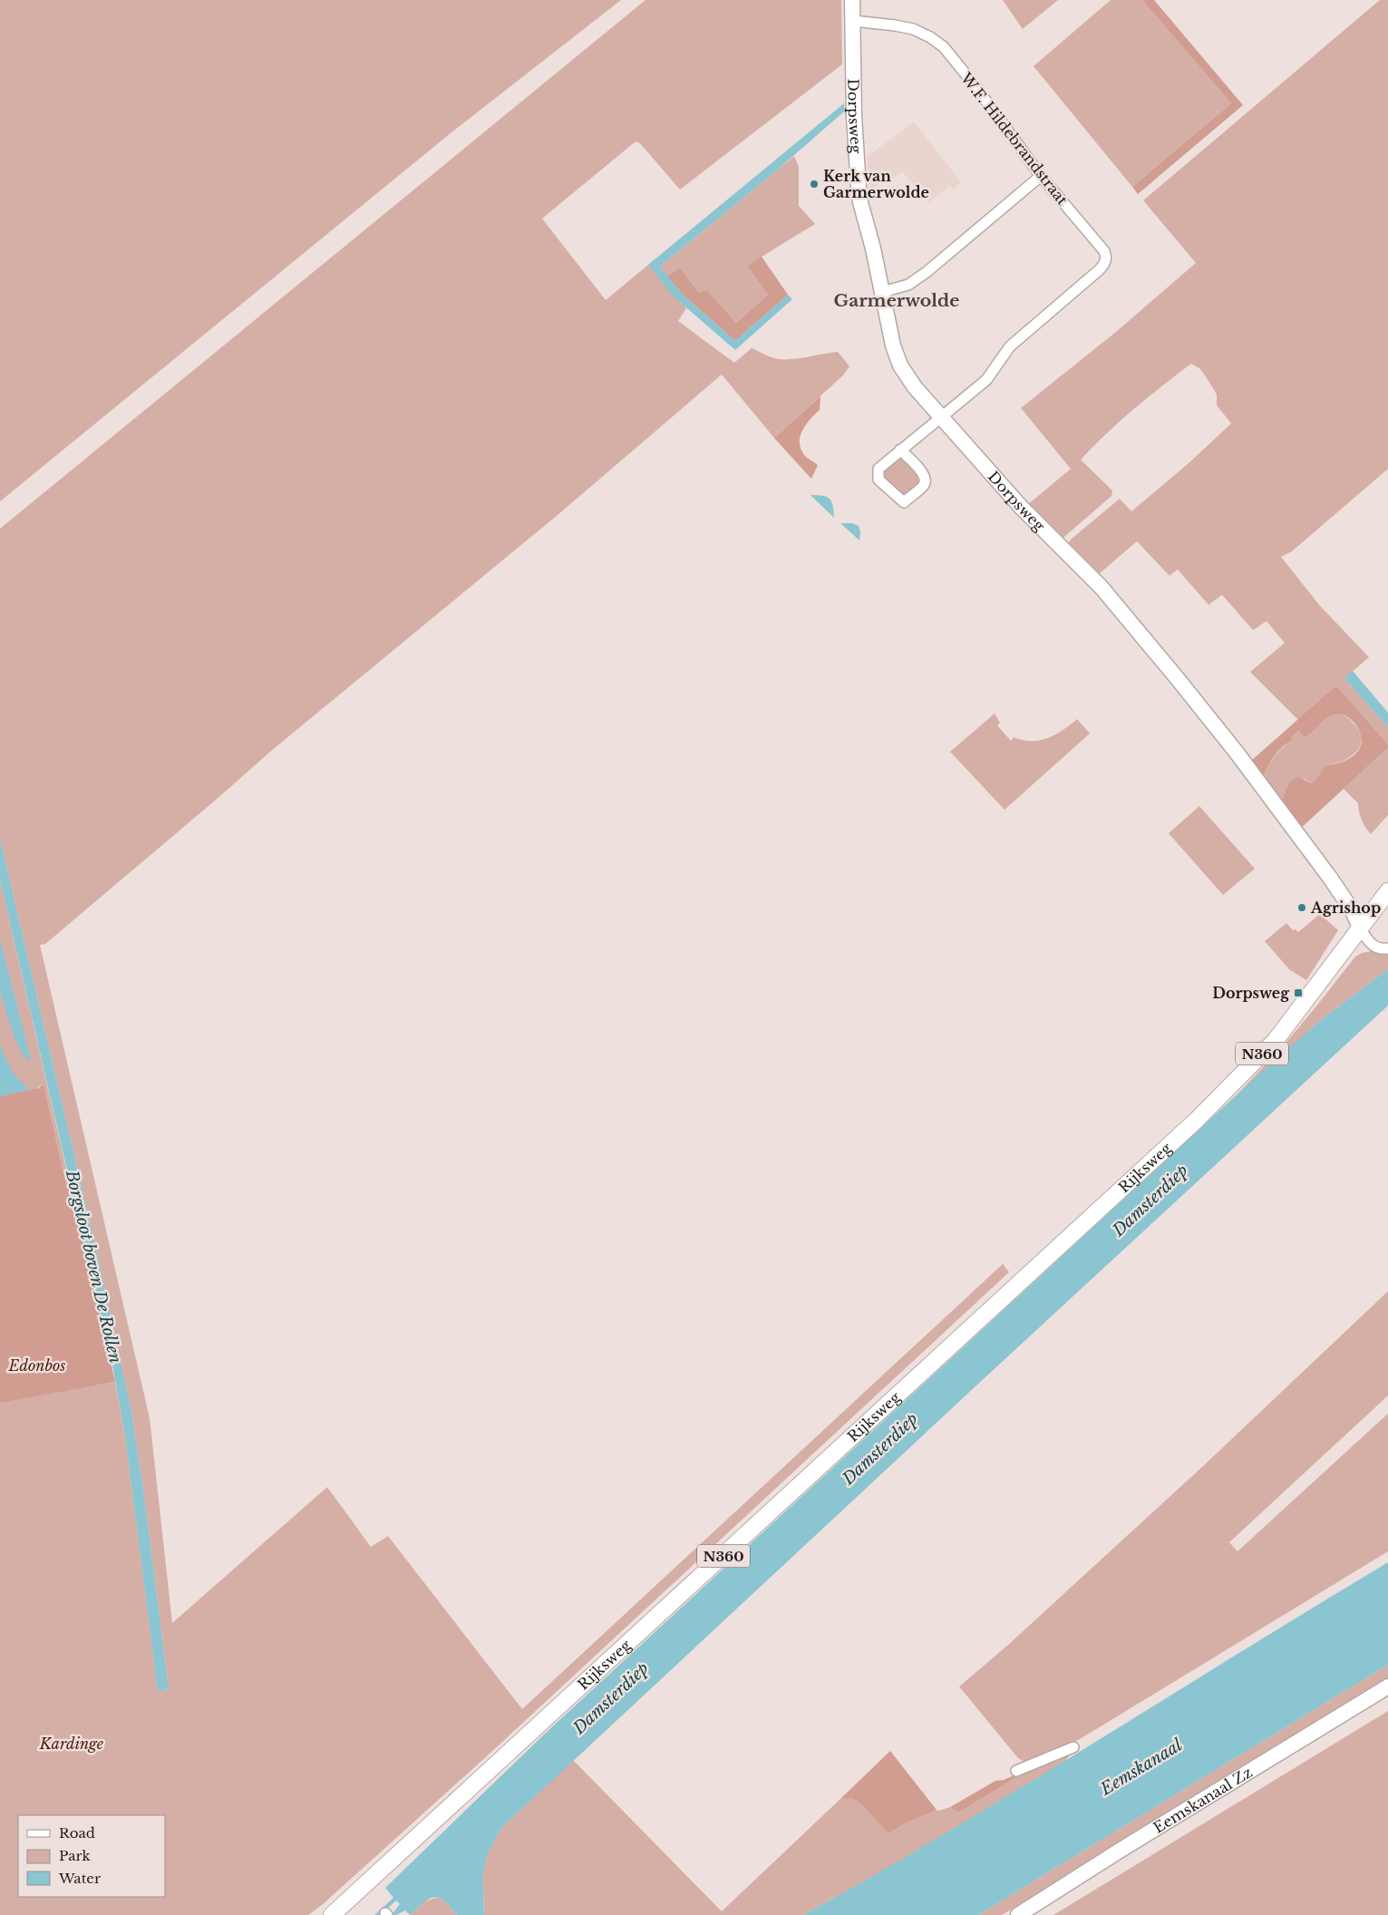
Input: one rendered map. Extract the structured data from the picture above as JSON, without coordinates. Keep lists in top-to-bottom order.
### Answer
{
  "streets": {
    "main road": ["N360", "Rijksweg"],
    "street": ["Dorpsweg", "W.F. Hildebrandstraat", "Eemskanaal Zz"]
  },
  "crossings": [
    ["Dorpsweg", "W.F. Hildebrandstraat"],
    ["Dorpsweg", "Rijksweg"]
  ],
  "districts": ["Garmerwolde"],
  "water": ["Damsterdiep", "Borgsloot boven De Rollen", "Eemskanaal"],
  "parks": ["Edonbos", "Kardinge"],
  "places": {
    "other": ["Kerk van Garmerwolde", "Agrishop"],
    "transit": ["Dorpsweg"]
  },
  "legend": ["Road", "Park", "Water"]
}
